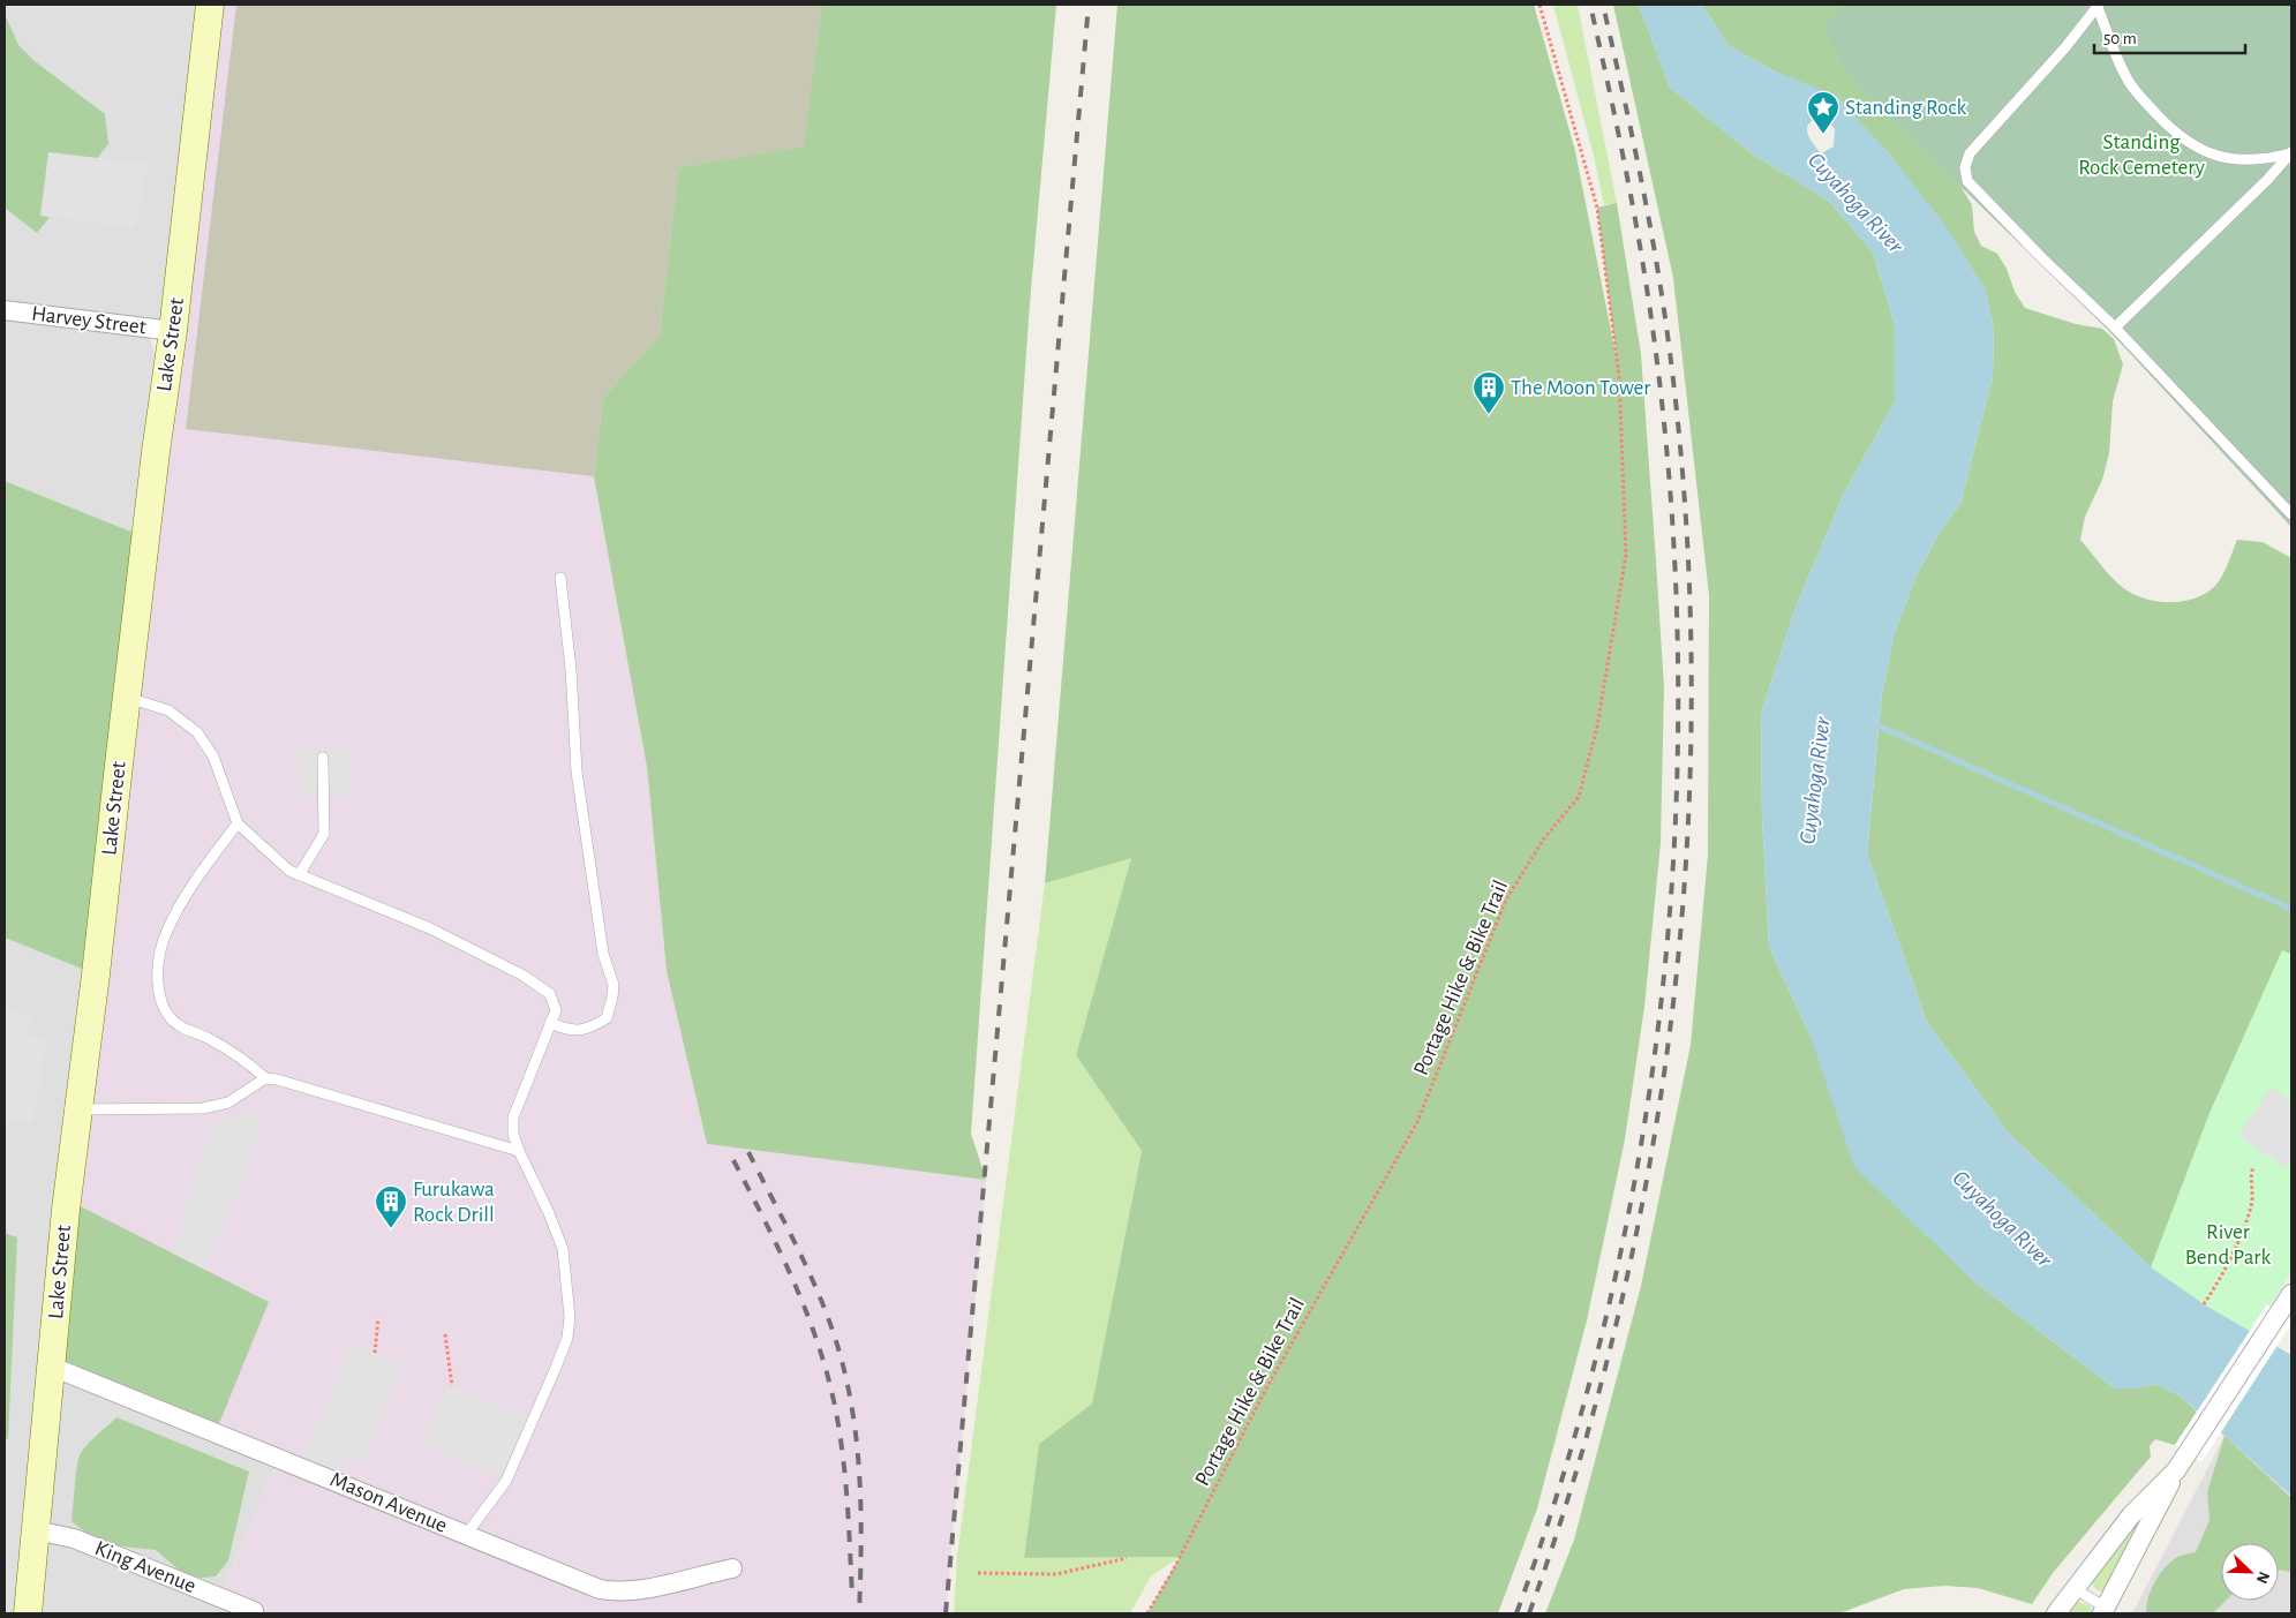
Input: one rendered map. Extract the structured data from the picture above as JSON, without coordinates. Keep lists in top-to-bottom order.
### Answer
{
  "streets": {
    "street": [
      "Harvey Street",
      "Lake Street",
      "Mason Avenue",
      "King Avenue"
    ],
    "path": ["Portage Hike & Bike Trail"]
  },
  "crossings": [
    ["Harvey Street", "Lake Street"],
    ["Lake Street", "Mason Avenue"],
    ["Lake Street", "King Avenue"]
  ],
  "water": ["Cuyahoga River"],
  "parks": ["Standing Rock Cemetery", "River Bend Park"],
  "places": {
    "place": ["Standing Rock"],
    "building": ["The Moon Tower", "Furukawa Rock Drill"]
  },
  "scale_bar": "50 m",
  "north": "bottom right"
}
